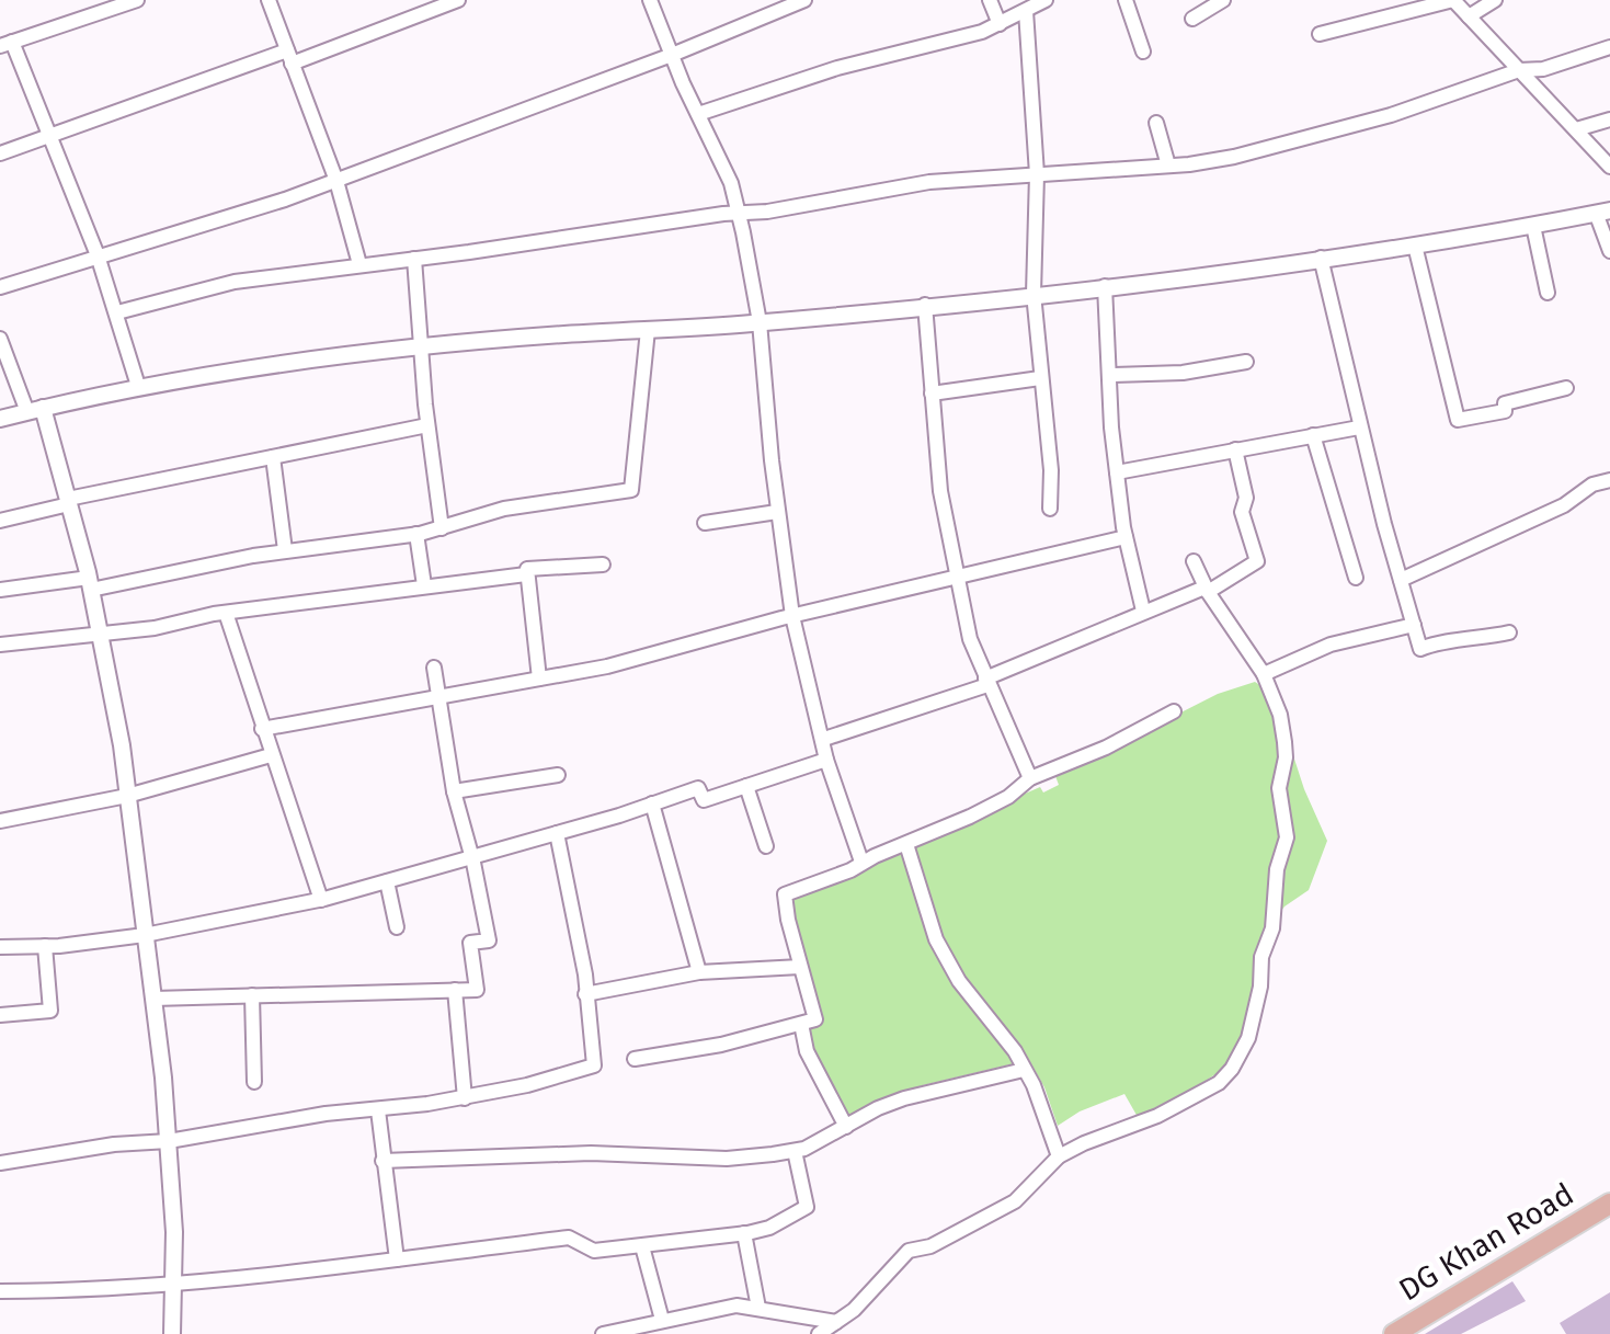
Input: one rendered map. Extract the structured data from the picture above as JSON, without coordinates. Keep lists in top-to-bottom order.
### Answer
{
  "streets": {
    "main road": ["DG Khan Road"]
  }
}
